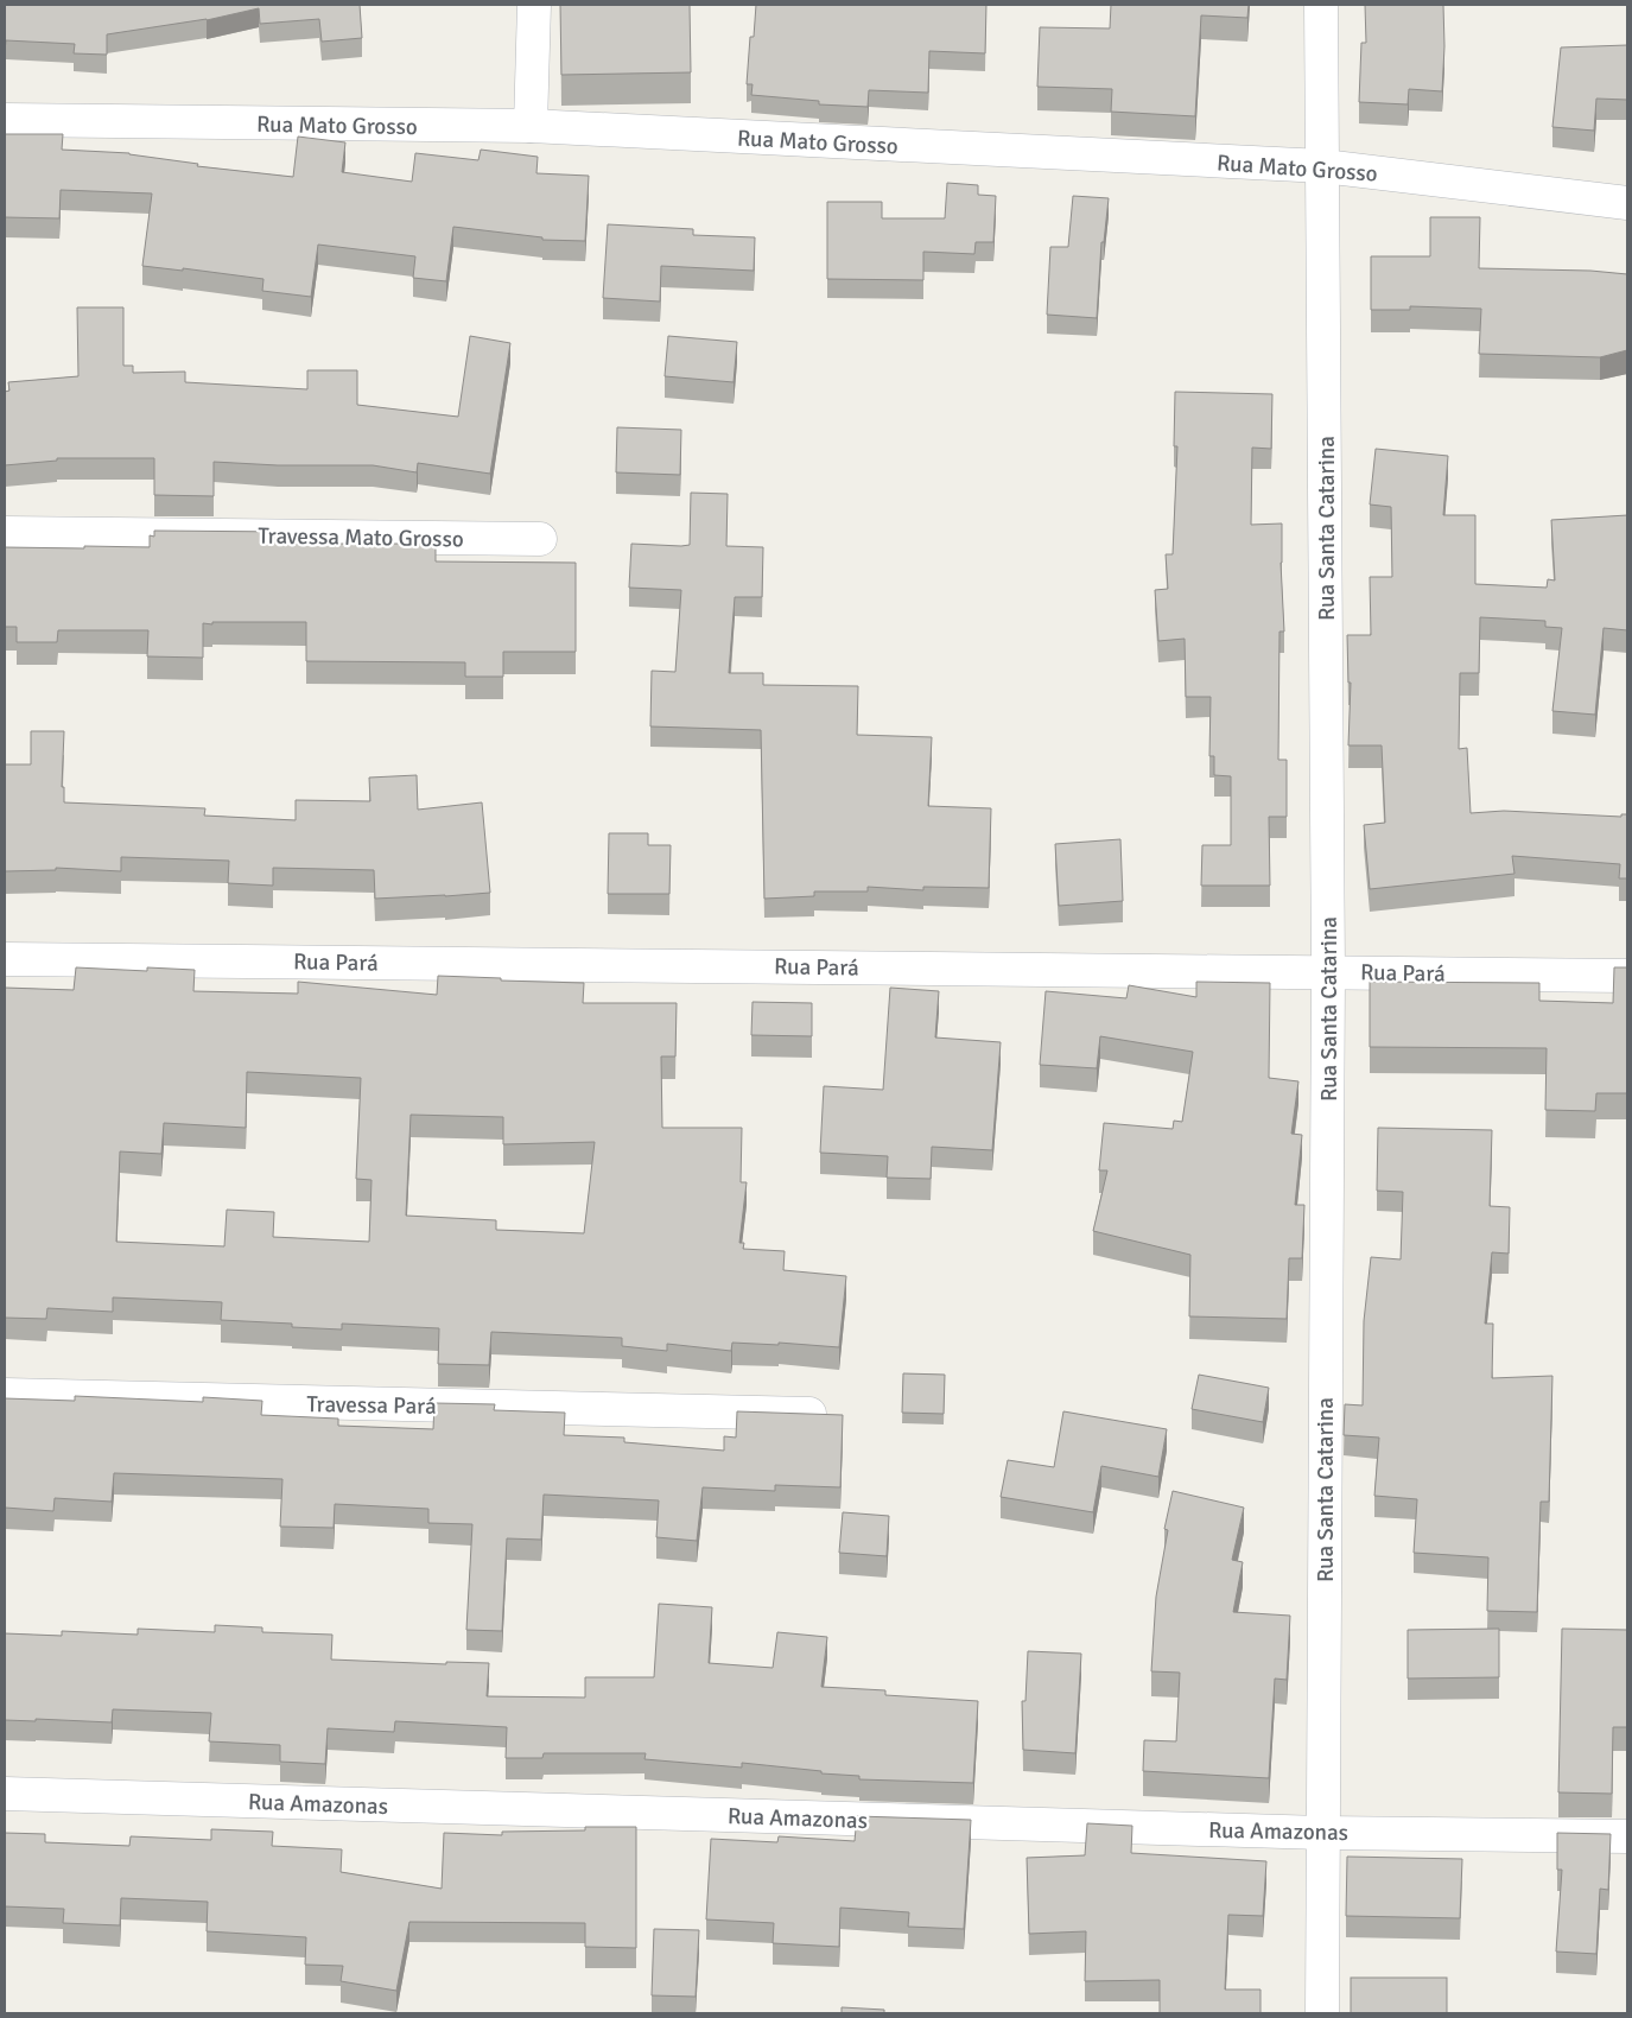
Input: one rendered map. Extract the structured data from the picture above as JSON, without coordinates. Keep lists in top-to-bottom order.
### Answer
{
  "streets": {
    "street": [
      "Rua Mato Grosso",
      "Rua Santa Catarina",
      "Travessa Mato Grosso",
      "Rua Pará",
      "Travessa Pará",
      "Rua Amazonas"
    ]
  },
  "crossings": [
    ["Rua Mato Grosso", "Rua Santa Catarina"],
    ["Rua Santa Catarina", "Rua Pará"],
    ["Rua Santa Catarina", "Rua Amazonas"]
  ]
}
